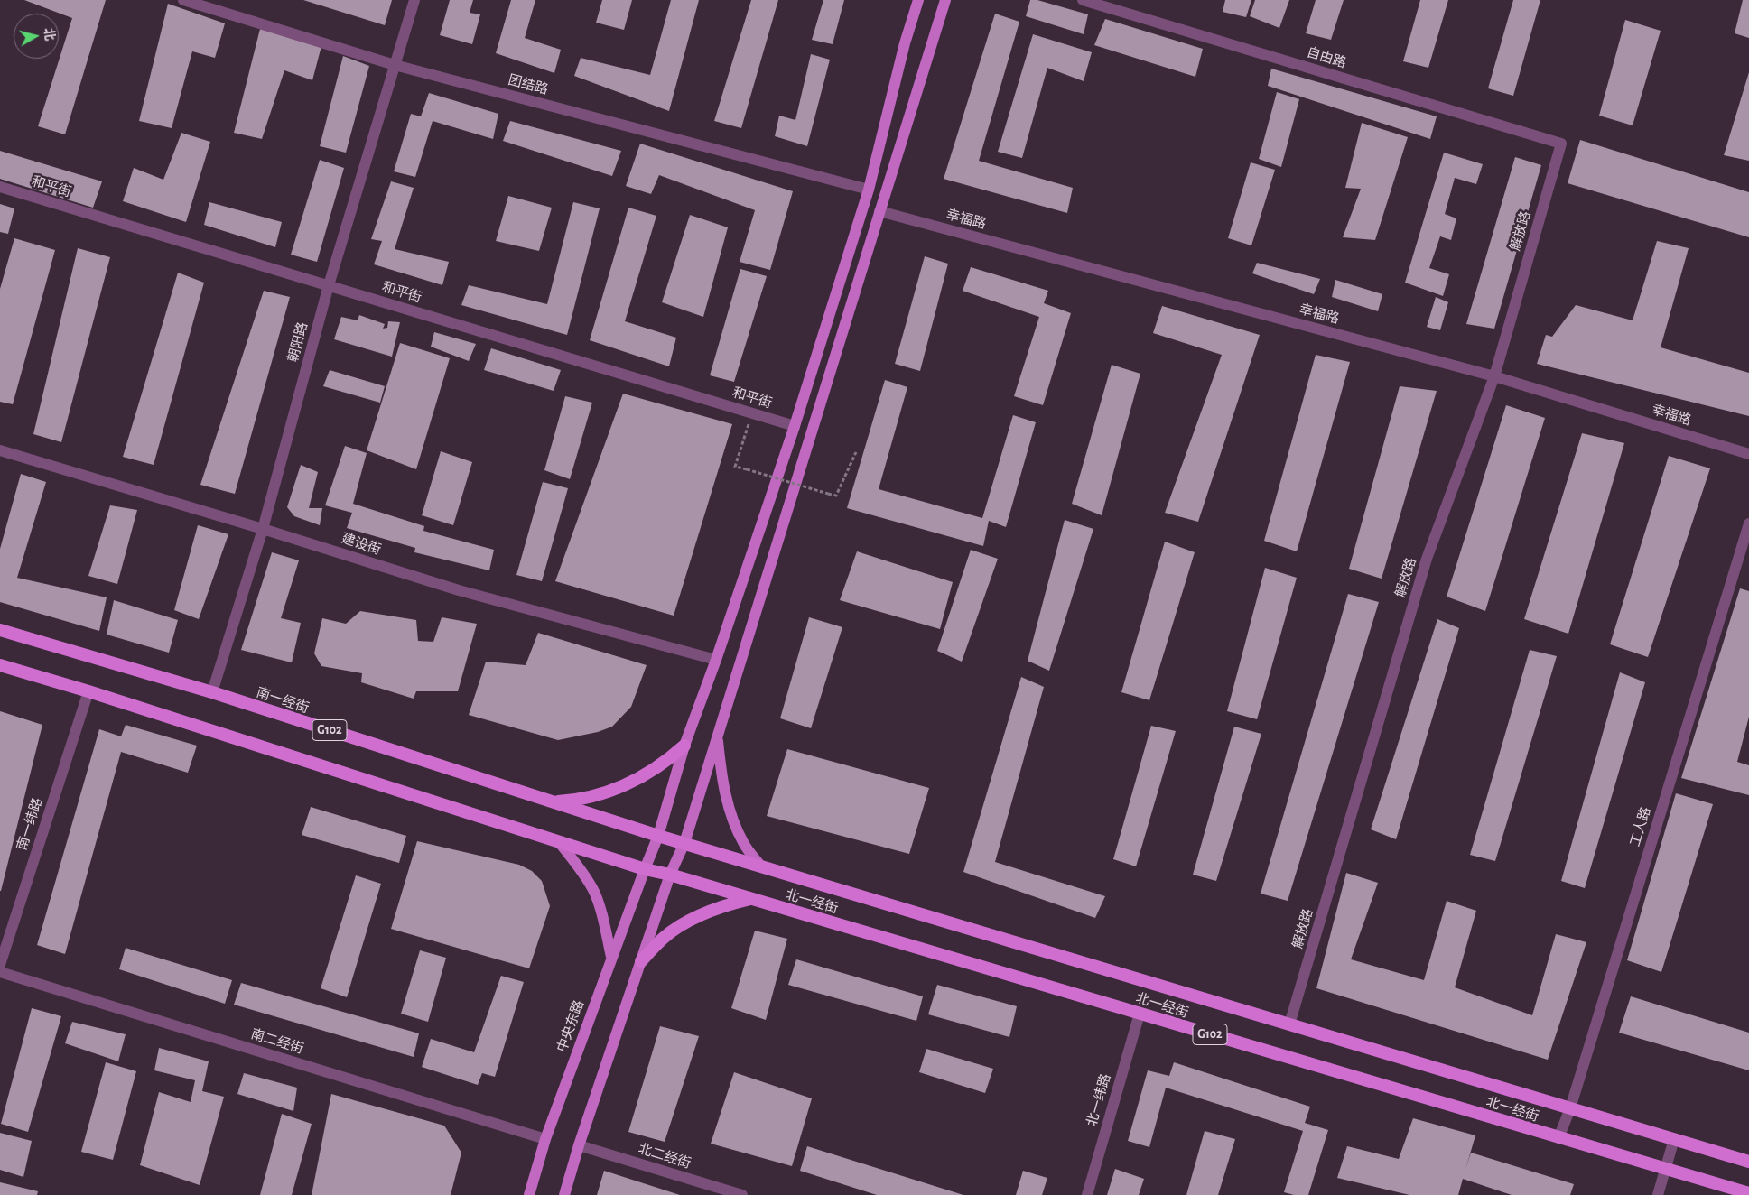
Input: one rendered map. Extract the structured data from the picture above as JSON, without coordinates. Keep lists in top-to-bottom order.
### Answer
{
  "streets": {
    "highway": ["南一经街", "G102", "北一经街"],
    "main road": ["中央东路"],
    "street": [
      "自由路",
      "团结路",
      "和平街",
      "幸福路",
      "解放路",
      "朝阳路",
      "建设街",
      "南一纬路",
      "工人路",
      "南二经街",
      "北一纬路",
      "北二经街"
    ]
  },
  "crossings": [
    ["自由路", "解放路"],
    ["团结路", "朝阳路"],
    ["团结路", "中央东路"],
    ["和平街", "朝阳路"],
    ["和平街", "中央东路"],
    ["幸福路", "解放路"],
    ["解放路", "北一经街"],
    ["朝阳路", "建设街"],
    ["朝阳路", "南一经街"],
    ["建设街", "中央东路"],
    ["南一经街", "北一经街"],
    ["南一经街", "中央东路"],
    ["G102", "南一纬路"],
    ["G102", "北一经街"],
    ["G102", "中央东路"],
    ["工人路", "北一经街"],
    ["北一经街", "中央东路"],
    ["北一经街", "北一纬路"],
    ["中央东路", "南二经街"]
  ],
  "north": "right"
}
